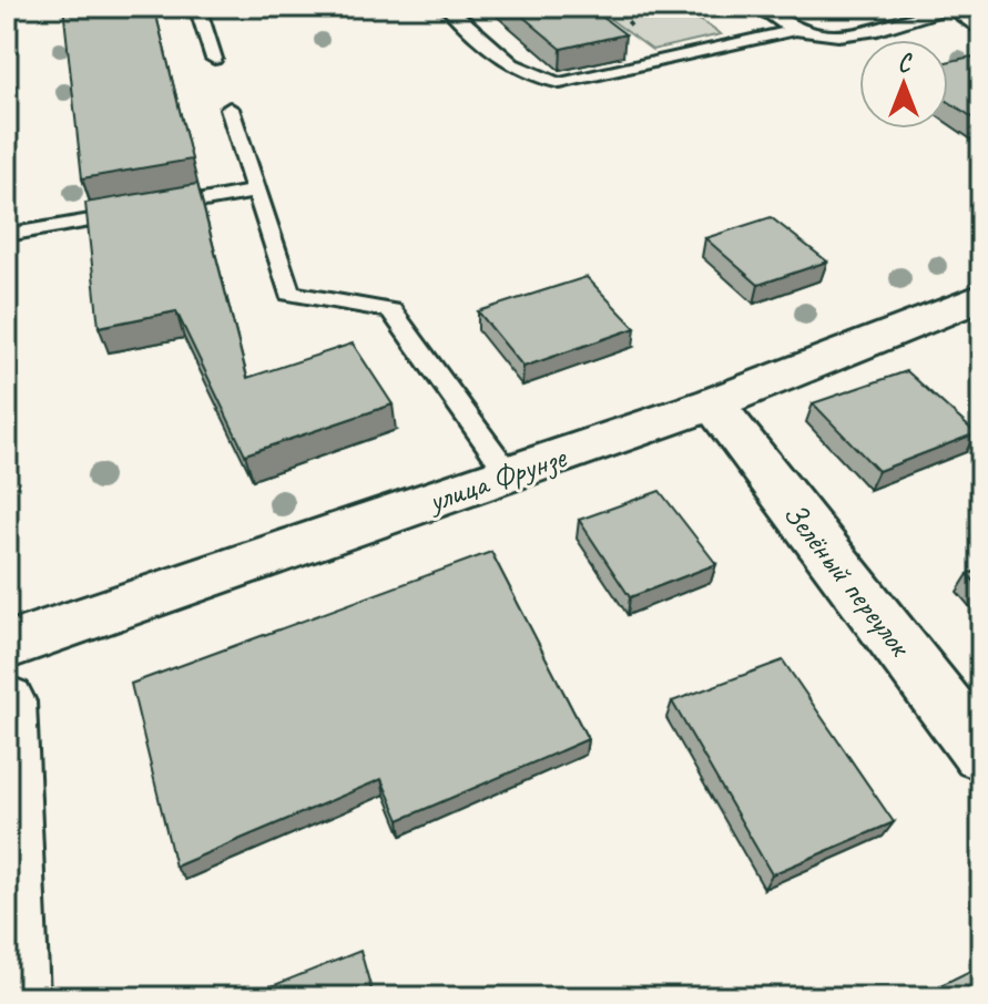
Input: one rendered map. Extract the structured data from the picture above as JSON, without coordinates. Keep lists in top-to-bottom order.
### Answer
{
  "streets": {
    "street": ["улица Фрунзе", "Зелёный переулок"]
  },
  "crossings": [
    ["улица Фрунзе", "Зелёный переулок"]
  ],
  "north": "top"
}
